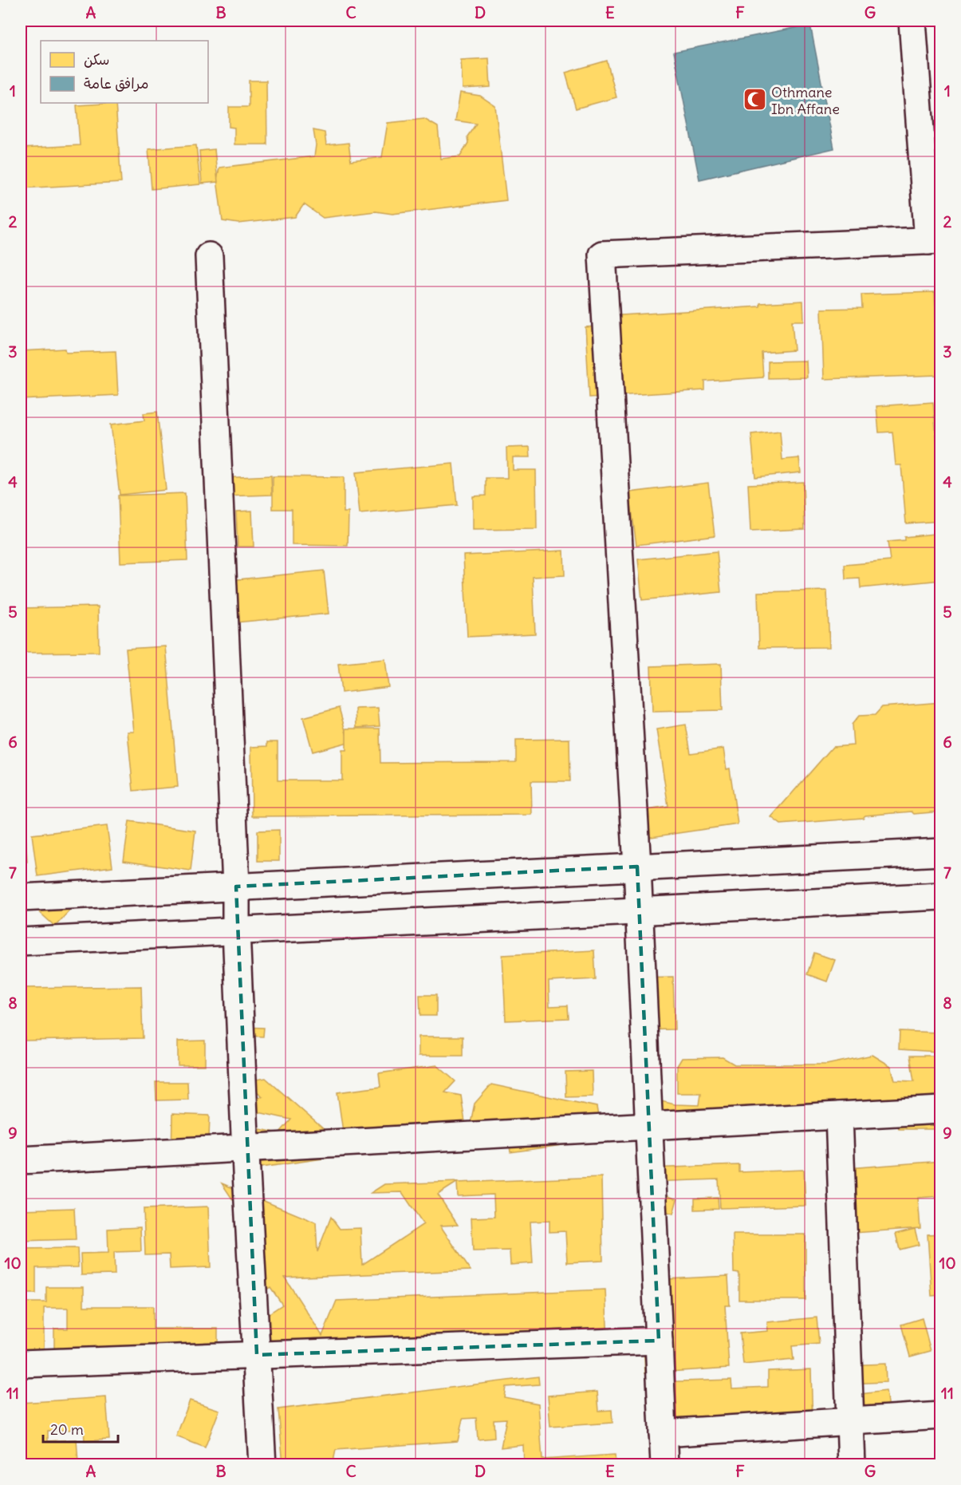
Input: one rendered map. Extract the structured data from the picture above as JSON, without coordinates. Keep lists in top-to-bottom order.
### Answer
{
  "places": {
    "mosque": ["Othmane Ibn Affane"]
  },
  "legend": ["سكن", "مرافق عامة"],
  "scale_bar": "20 m",
  "grid": {
    "columns": [
      "A",
      "B",
      "C",
      "D",
      "E",
      "F",
      "G"
    ],
    "rows": [
      "1",
      "2",
      "3",
      "4",
      "5",
      "6",
      "7",
      "8",
      "9",
      "10",
      "11"
    ]
  }
}
